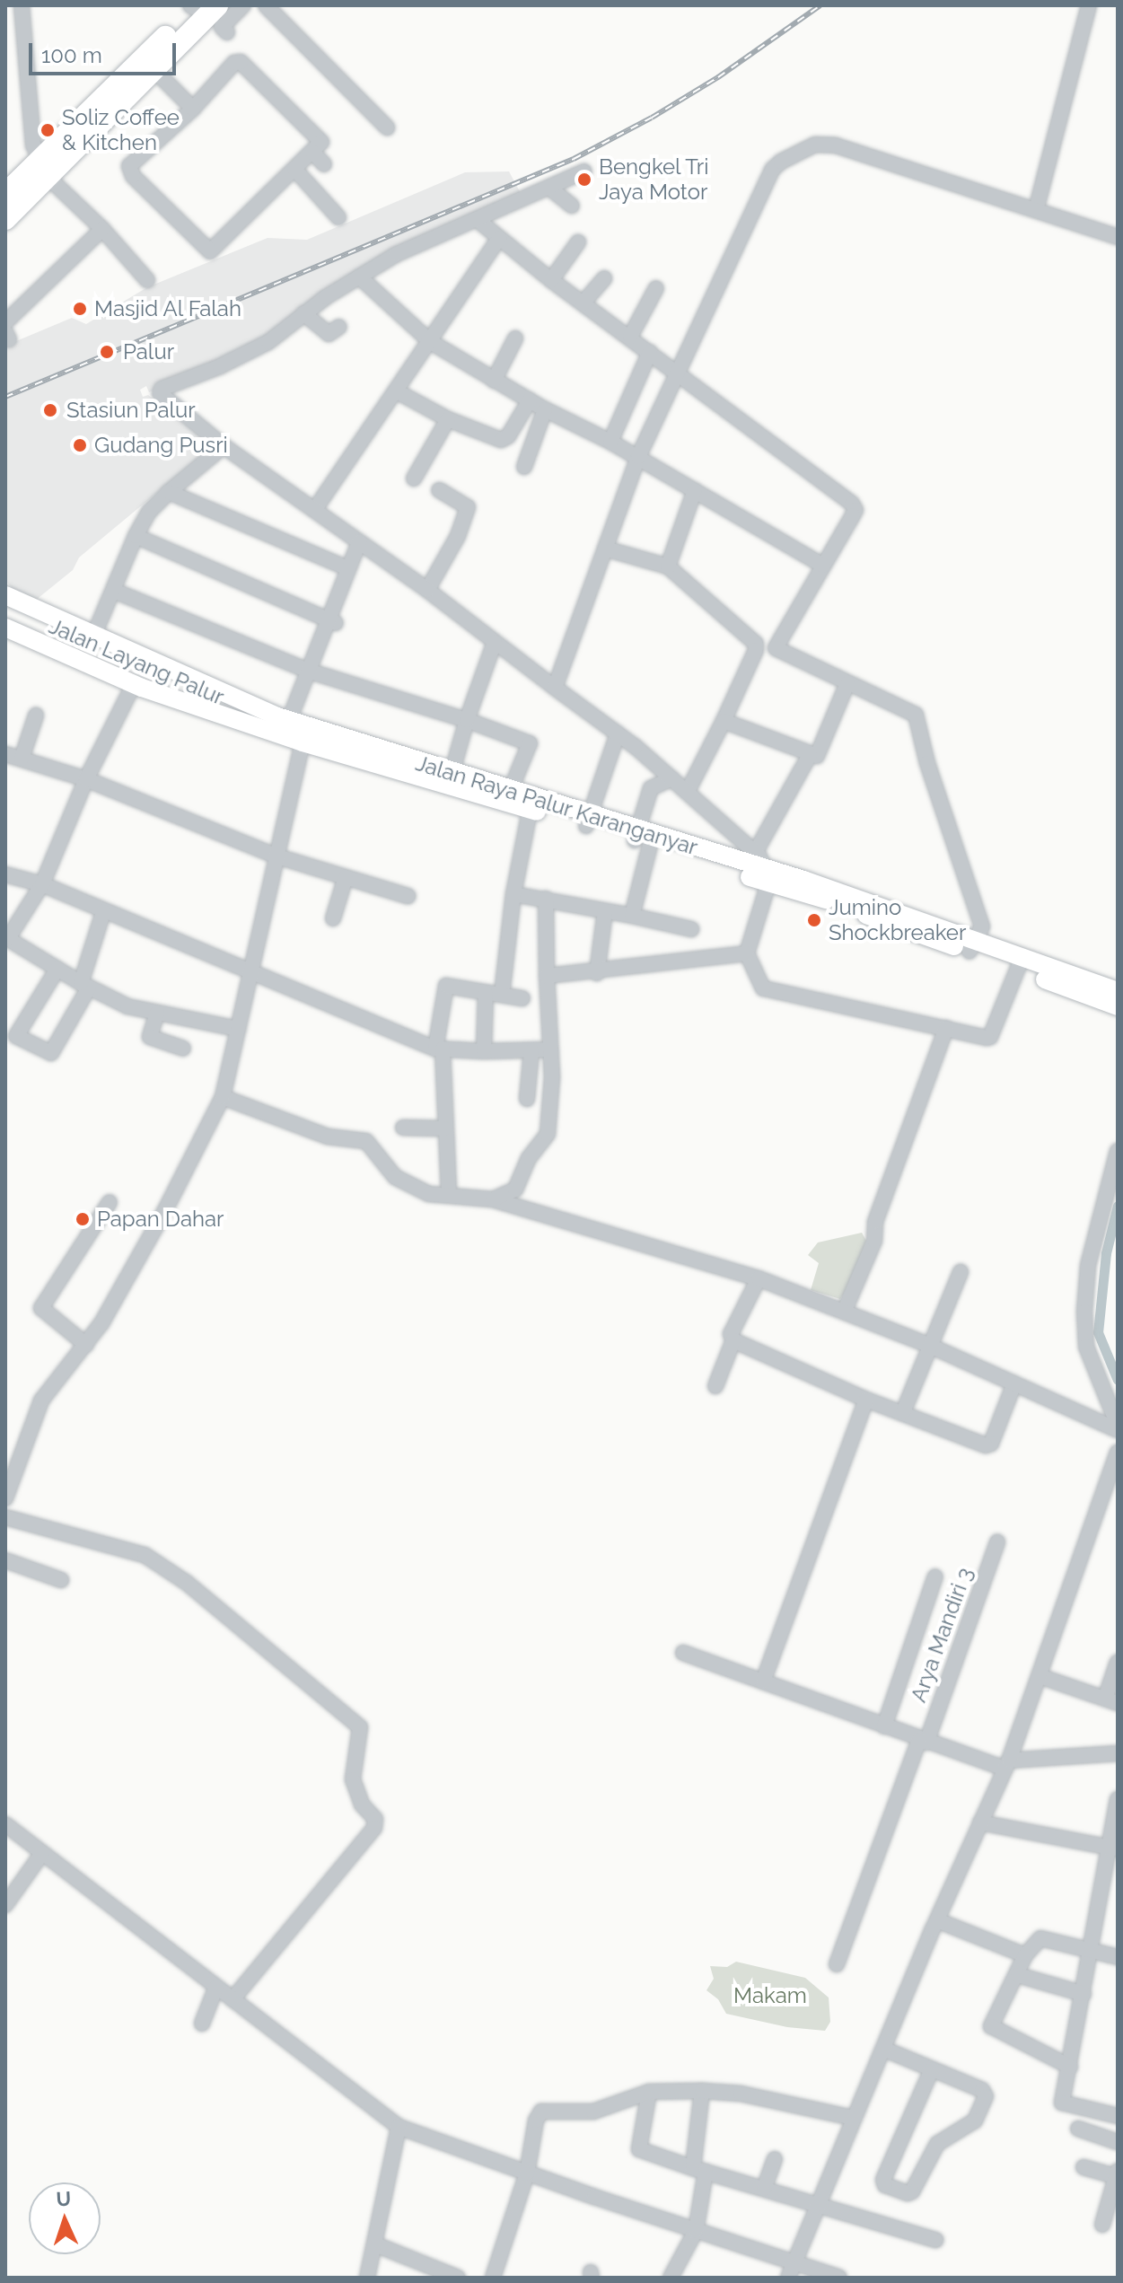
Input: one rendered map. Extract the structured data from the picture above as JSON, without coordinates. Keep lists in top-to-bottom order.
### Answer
{
  "streets": {
    "main road": ["Jalan Layang Palur", "Jalan Raya Palur Karanganyar"],
    "street": ["Arya Mandiri 3"]
  },
  "crossings": [
    ["Jalan Layang Palur", "Jalan Raya Palur Karanganyar"]
  ],
  "parks": ["Makam"],
  "places": [
    "Soliz Coffee & Kitchen",
    "Bengkel Tri Jaya Motor",
    "Masjid Al Falah",
    "Palur",
    "Stasiun Palur",
    "Gudang Pusri",
    "Jumino Shockbreaker",
    "Papan Dahar"
  ],
  "scale_bar": "100 m",
  "north": "top"
}
